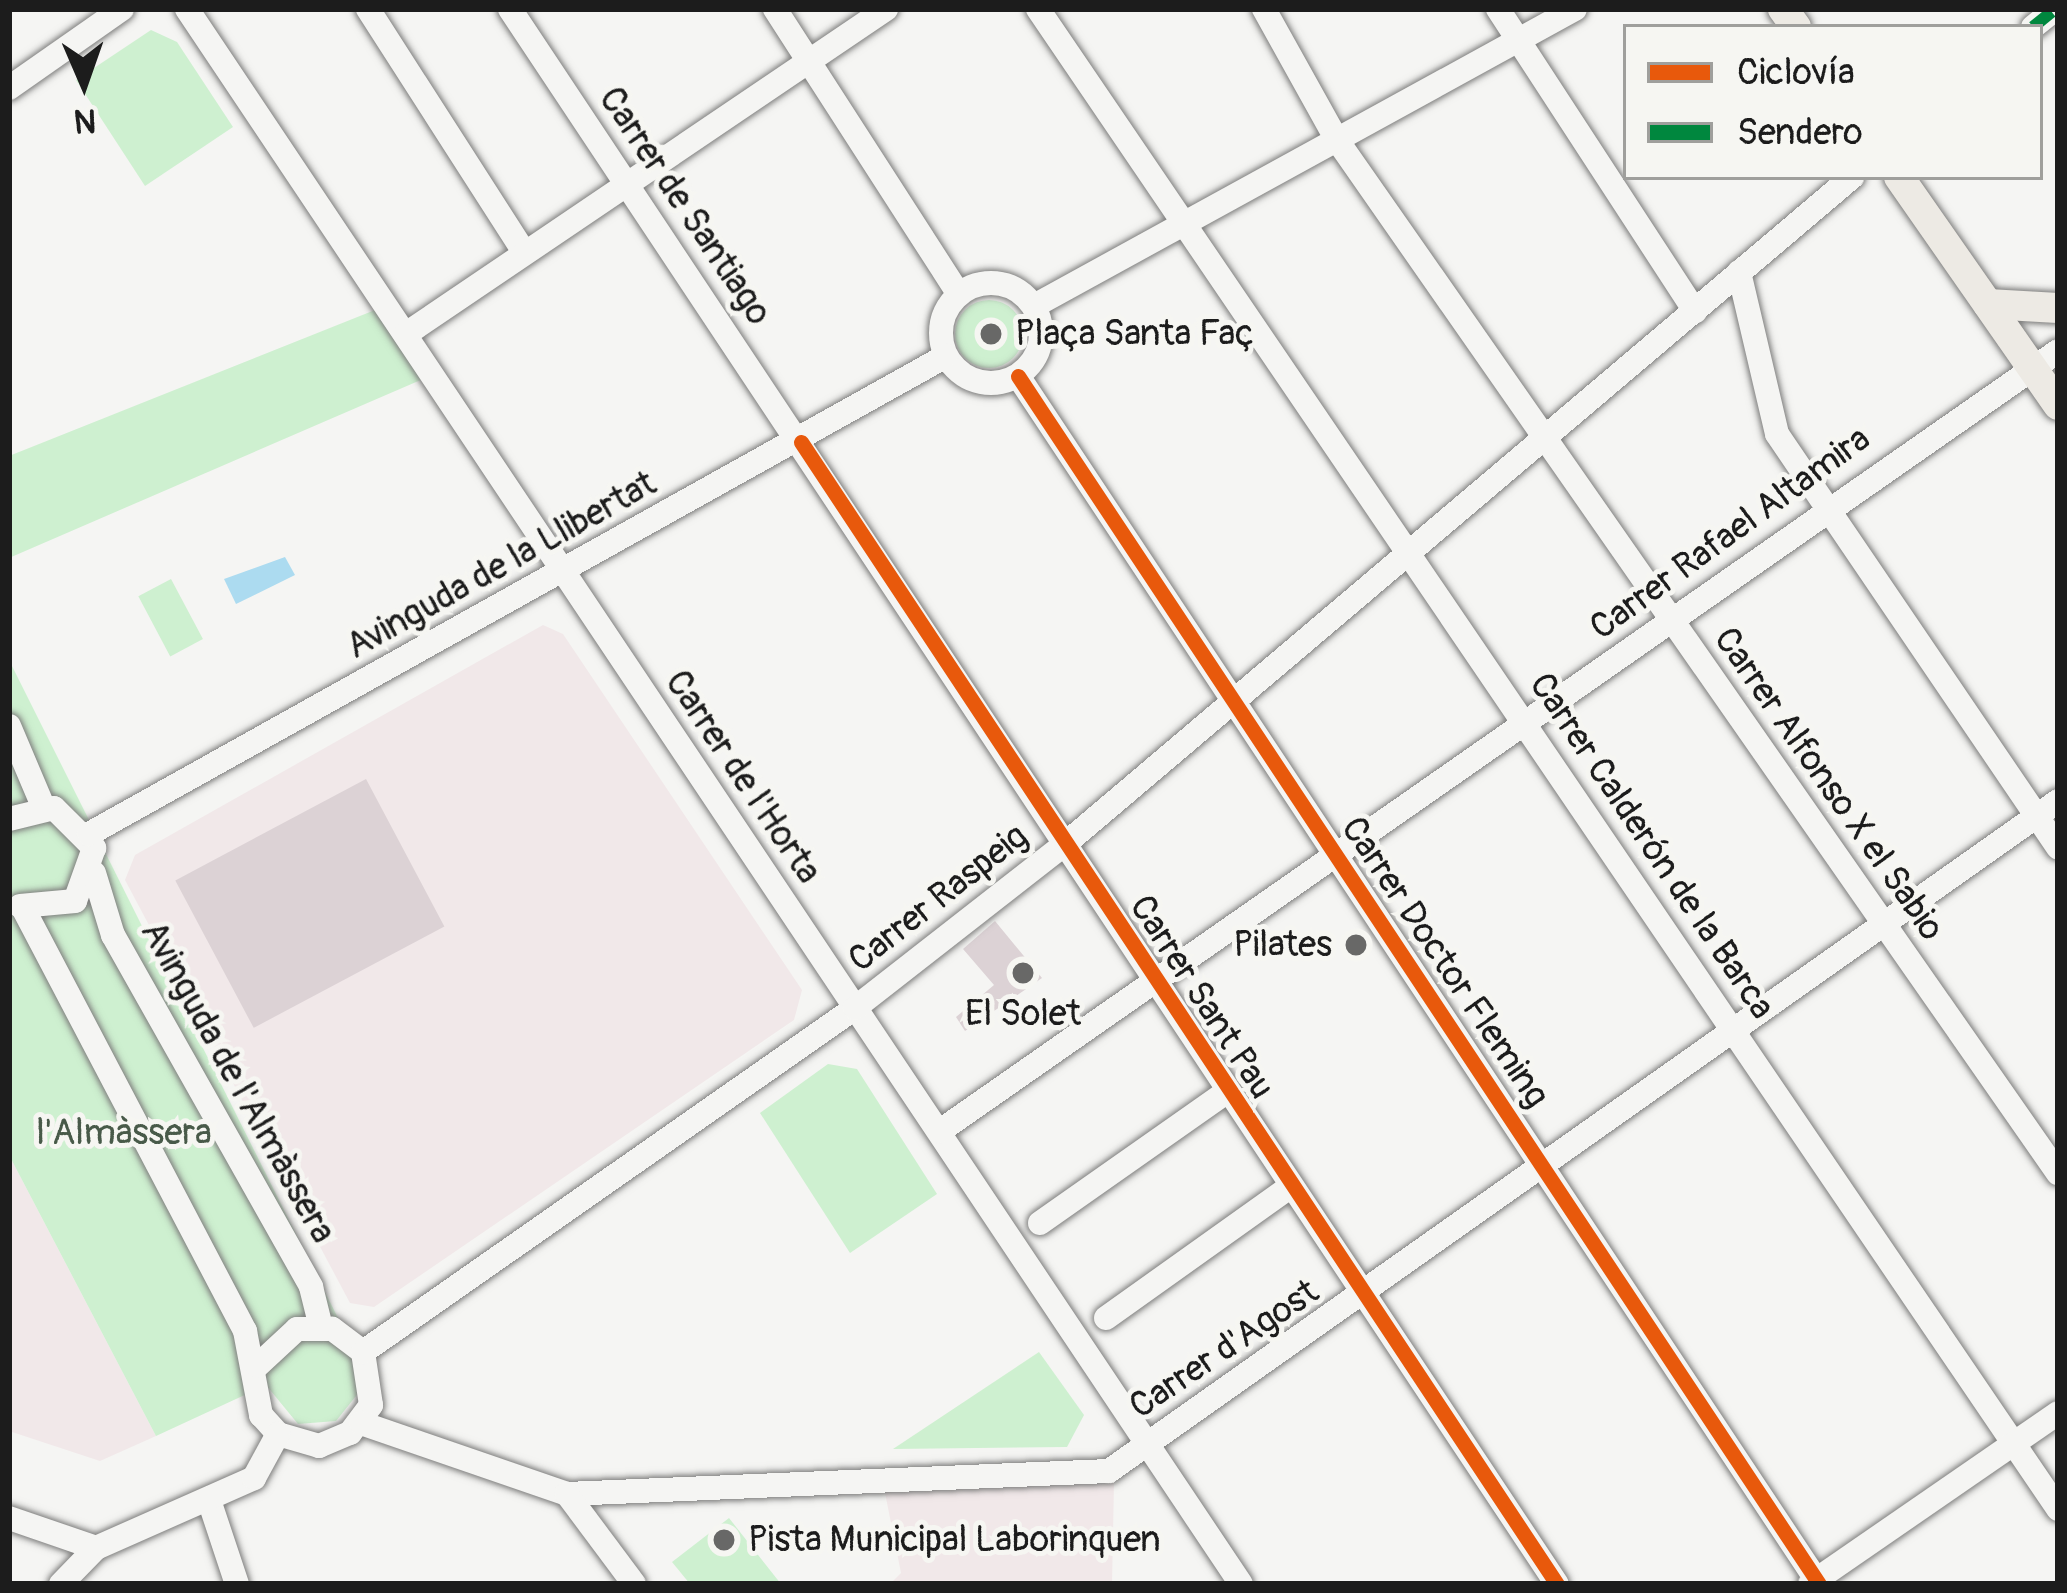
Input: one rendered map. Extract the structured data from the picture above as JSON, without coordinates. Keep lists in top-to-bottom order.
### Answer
{
  "streets": {
    "street": [
      "Carrer de Santiago",
      "Carrer Rafael Altamira",
      "Avinguda de la Llibertat",
      "Carrer de l'Horta",
      "Carrer Alfonso X el Sabio",
      "Carrer Calderón de la Barca",
      "Carrer Raspeig",
      "Carrer Doctor Fleming",
      "Carrer Sant Pau",
      "Avinguda de l'Almàssera",
      "Carrer d'Agost"
    ]
  },
  "crossings": [
    ["Carrer de Santiago", "Avinguda de la Llibertat"],
    ["Carrer de Santiago", "Carrer Sant Pau"],
    ["Carrer Rafael Altamira", "Carrer de l'Horta"],
    ["Carrer Rafael Altamira", "Carrer Alfonso X el Sabio"],
    ["Carrer Rafael Altamira", "Carrer Calderón de la Barca"],
    ["Carrer Rafael Altamira", "Carrer Doctor Fleming"],
    ["Carrer Rafael Altamira", "Carrer Sant Pau"],
    ["Avinguda de la Llibertat", "Carrer de l'Horta"],
    ["Avinguda de la Llibertat", "Carrer Doctor Fleming"],
    ["Avinguda de la Llibertat", "Carrer Sant Pau"],
    ["Avinguda de la Llibertat", "Avinguda de l'Almàssera"],
    ["Carrer de l'Horta", "Carrer Raspeig"],
    ["Carrer de l'Horta", "Carrer d'Agost"],
    ["Carrer Alfonso X el Sabio", "Carrer Raspeig"],
    ["Carrer Alfonso X el Sabio", "Carrer d'Agost"],
    ["Carrer Calderón de la Barca", "Carrer Raspeig"],
    ["Carrer Calderón de la Barca", "Carrer d'Agost"],
    ["Carrer Raspeig", "Carrer Doctor Fleming"],
    ["Carrer Raspeig", "Carrer Sant Pau"],
    ["Carrer Raspeig", "Avinguda de l'Almàssera"],
    ["Carrer Raspeig", "Carrer d'Agost"],
    ["Carrer Doctor Fleming", "Carrer d'Agost"],
    ["Carrer Sant Pau", "Carrer d'Agost"],
    ["Avinguda de l'Almàssera", "Carrer d'Agost"]
  ],
  "parks": ["l'Almàssera"],
  "places": [
    "Plaça Santa Faç",
    "Pilates",
    "El Solet",
    "Pista Municipal Laborinquen"
  ],
  "legend": ["Ciclovía", "Sendero"],
  "north": "bottom"
}
